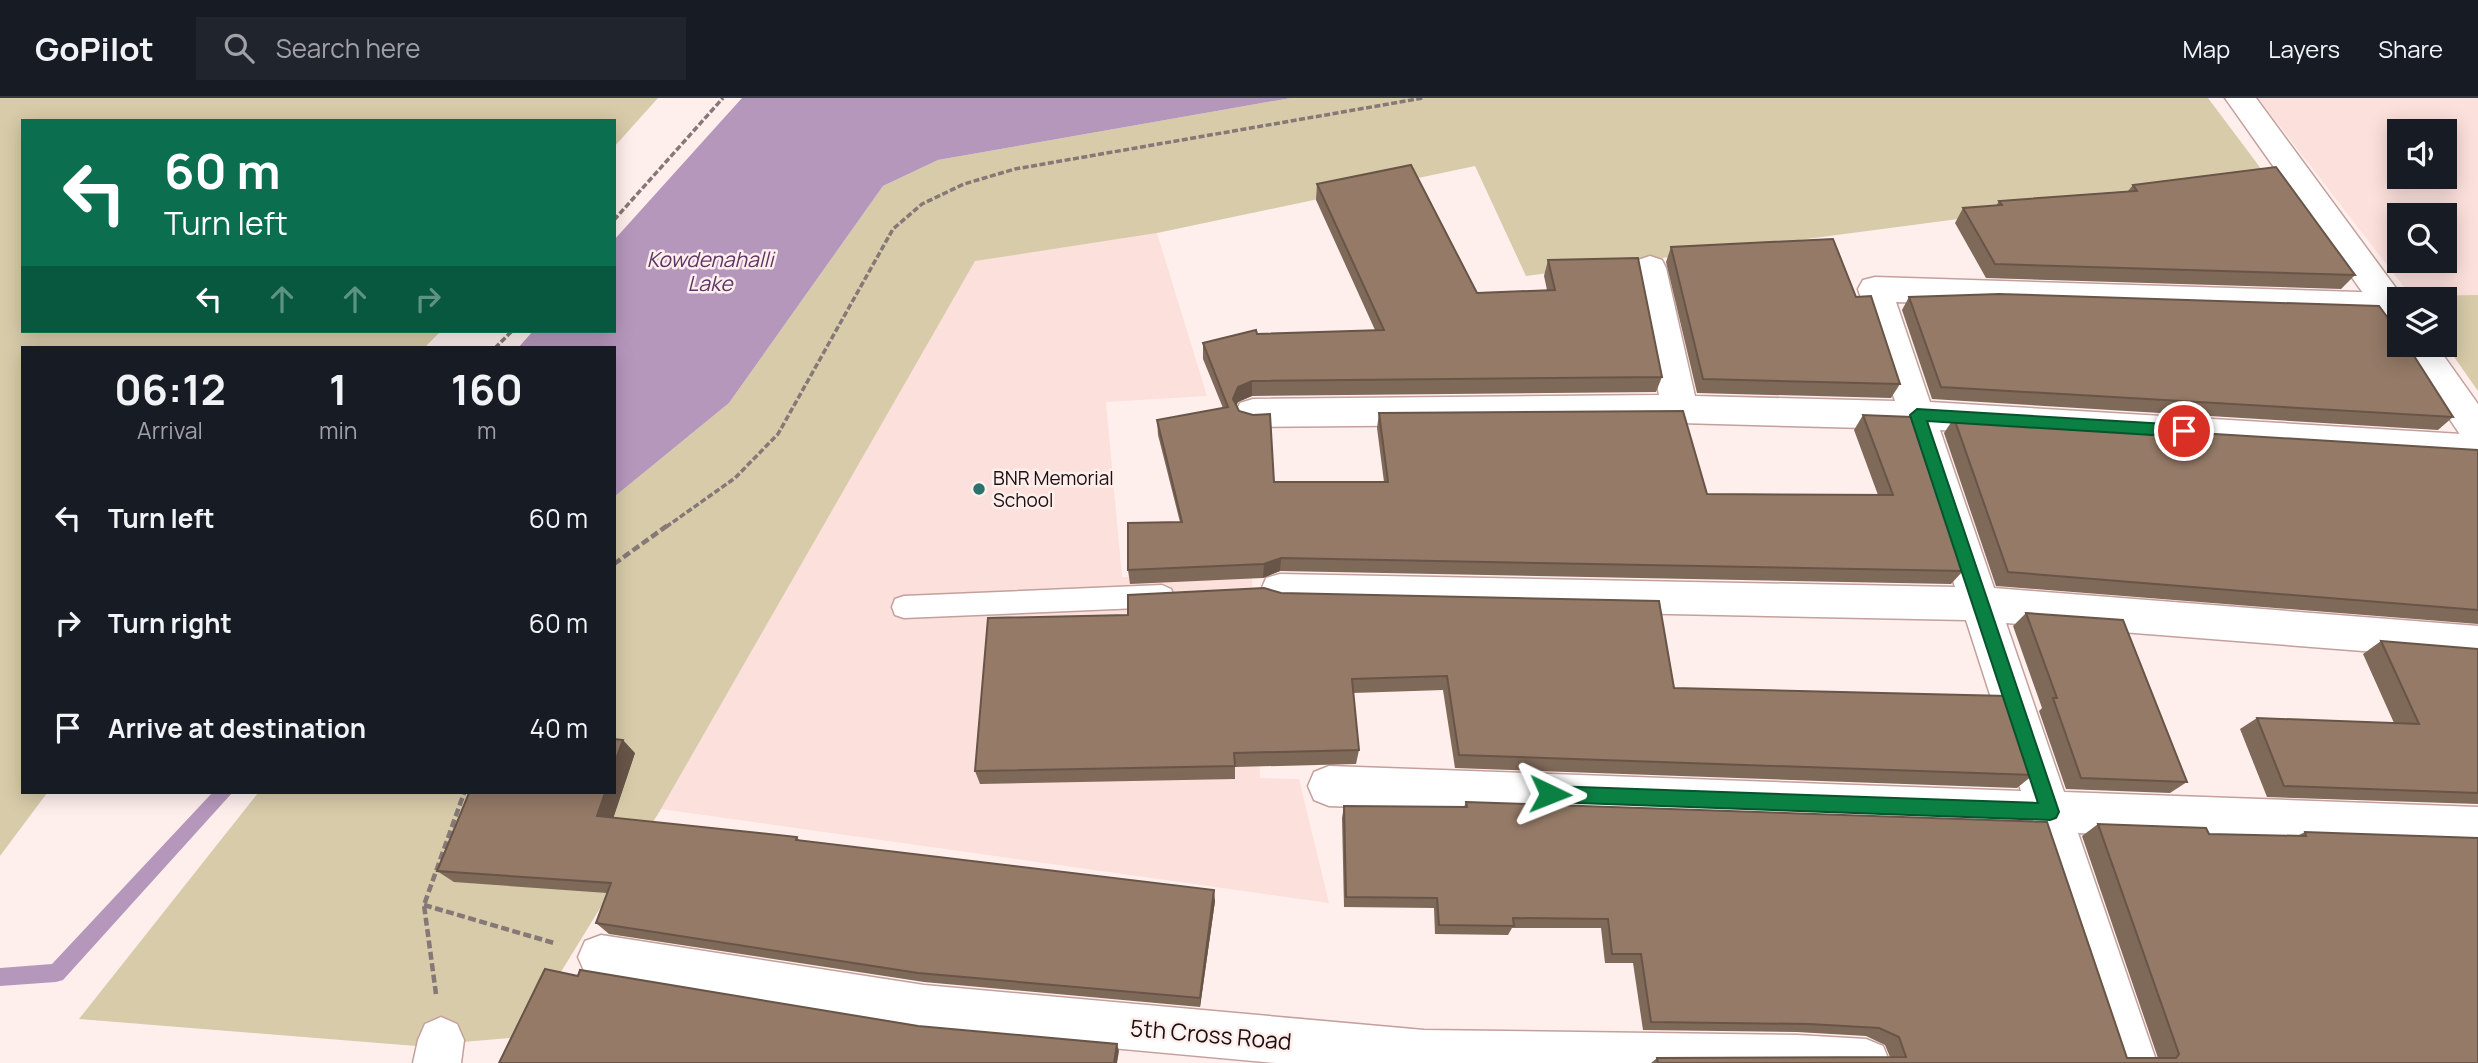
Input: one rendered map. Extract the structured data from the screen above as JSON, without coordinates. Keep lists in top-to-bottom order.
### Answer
{
  "streets": {
    "street": ["5th Cross Road"]
  },
  "water": ["Kowdenahalli Lake"],
  "places": ["BNR Memorial School"],
  "page": {
    "header": "GoPilot",
    "search": "Search here",
    "nav": ["Map", "Layers", "Share"],
    "turn": ["60 m", "Turn left"],
    "eta": [
      "06:12",
      "Arrival",
      "1",
      "min",
      "160",
      "m"
    ],
    "list": [
      {
        "name": "Turn left",
        "value": "60 m"
      },
      {
        "name": "Turn right",
        "value": "60 m"
      },
      {
        "name": "Arrive at destination",
        "value": "40 m"
      }
    ]
  }
}
